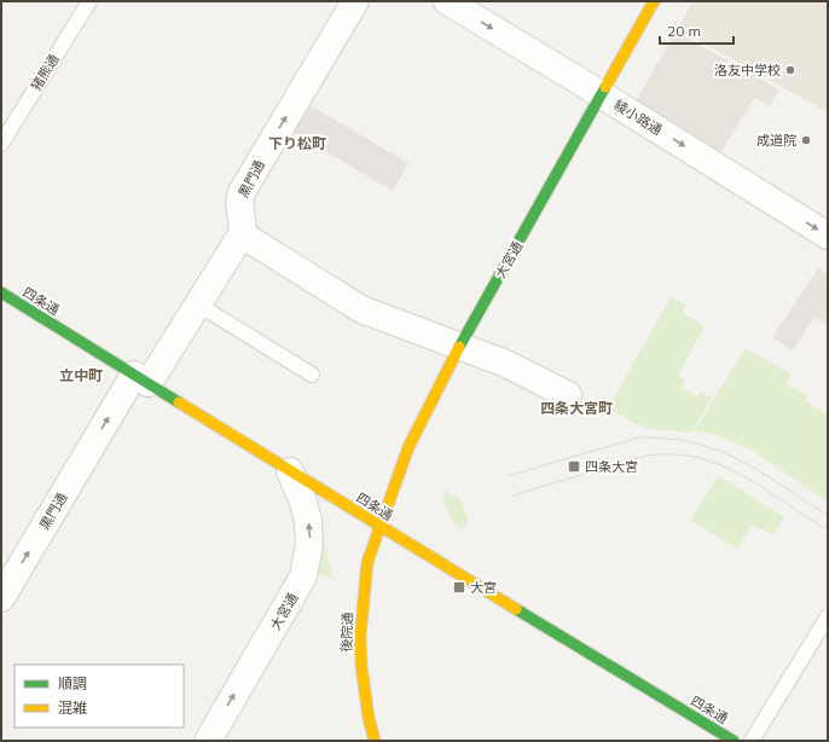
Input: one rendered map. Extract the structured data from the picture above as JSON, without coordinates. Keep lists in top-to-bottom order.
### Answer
{
  "streets": {
    "main road": ["大宮通", "四条通", "後院通"],
    "street": ["綾小路通", "黒門通"],
    "lane": ["猪熊通"]
  },
  "crossings": [
    ["綾小路通", "大宮通"],
    ["黒門通", "四条通"],
    ["大宮通", "四条通"],
    ["大宮通", "後院通"],
    ["四条通", "後院通"]
  ],
  "one_way": ["綾小路通", "黒門通"],
  "districts": ["下り松町", "立中町", "四条大宮町"],
  "places": {
    "other": ["洛友中学校", "成道院"],
    "transit": ["四条大宮", "大宮"]
  },
  "legend": ["順調", "混雑"],
  "scale_bar": "20 m"
}
